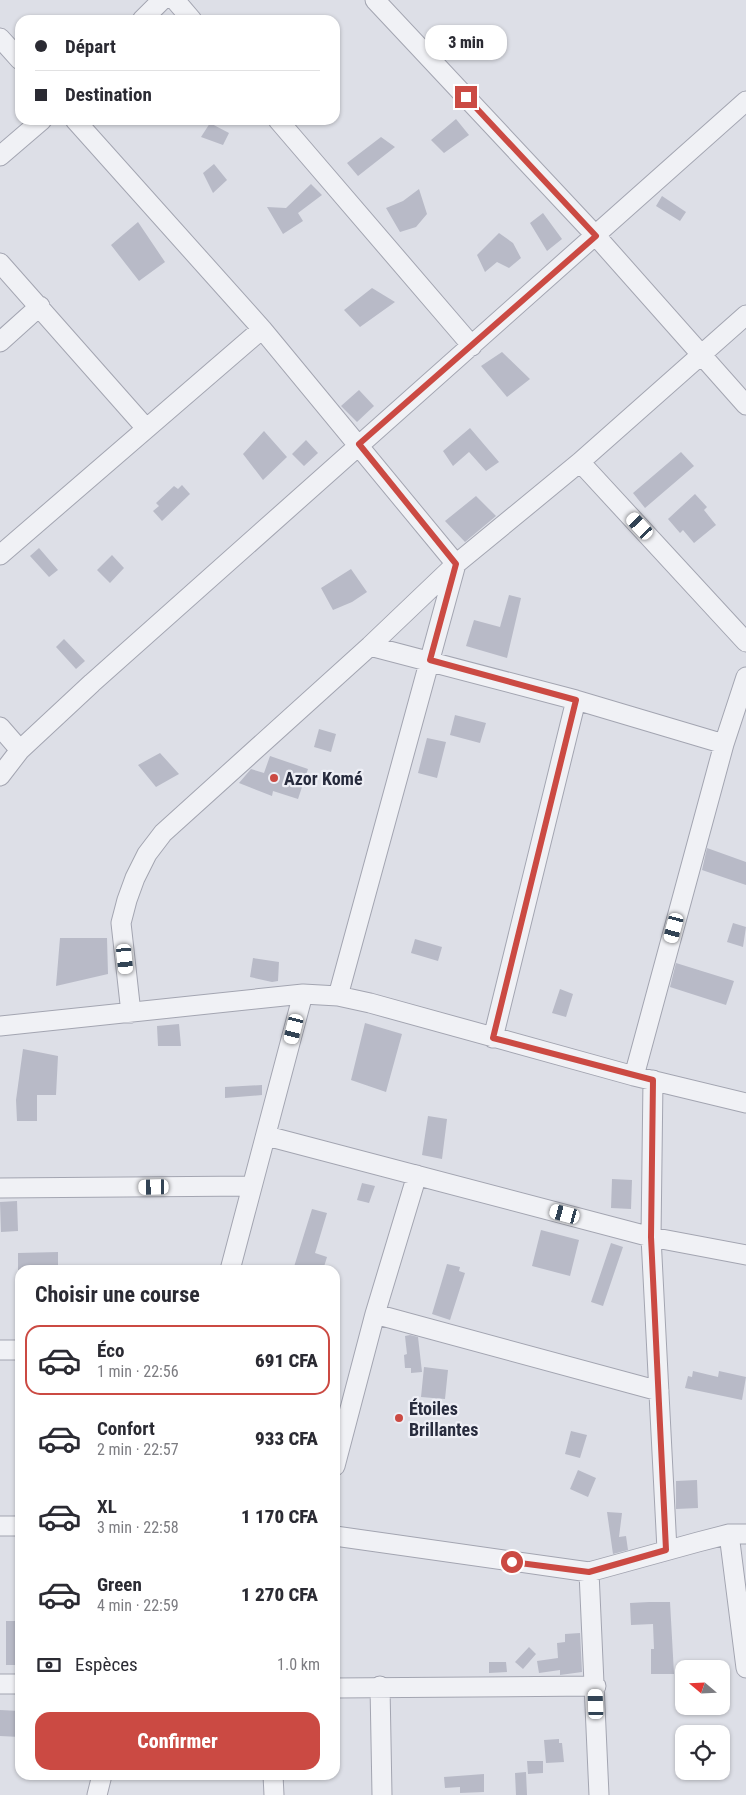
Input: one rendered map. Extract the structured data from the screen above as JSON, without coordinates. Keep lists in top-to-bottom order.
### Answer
{
  "places": ["Azor Komé", "Étoiles Brillantes"],
  "north": "left",
  "page": {
    "banner": ["Départ", "Destination"],
    "bubble": "3 min",
    "heading": "Choisir une course",
    "list": [
      {
        "name": "Éco",
        "note": "1 min · 22:56",
        "value": "691 CFA"
      },
      {
        "name": "Confort",
        "note": "2 min · 22:57",
        "value": "933 CFA"
      },
      {
        "name": "XL",
        "note": "3 min · 22:58",
        "value": "1 170 CFA"
      },
      {
        "name": "Green",
        "note": "4 min · 22:59",
        "value": "1 270 CFA"
      }
    ],
    "pay": ["Espèces", "1.0 km"],
    "buttons": "Confirmer"
  }
}
